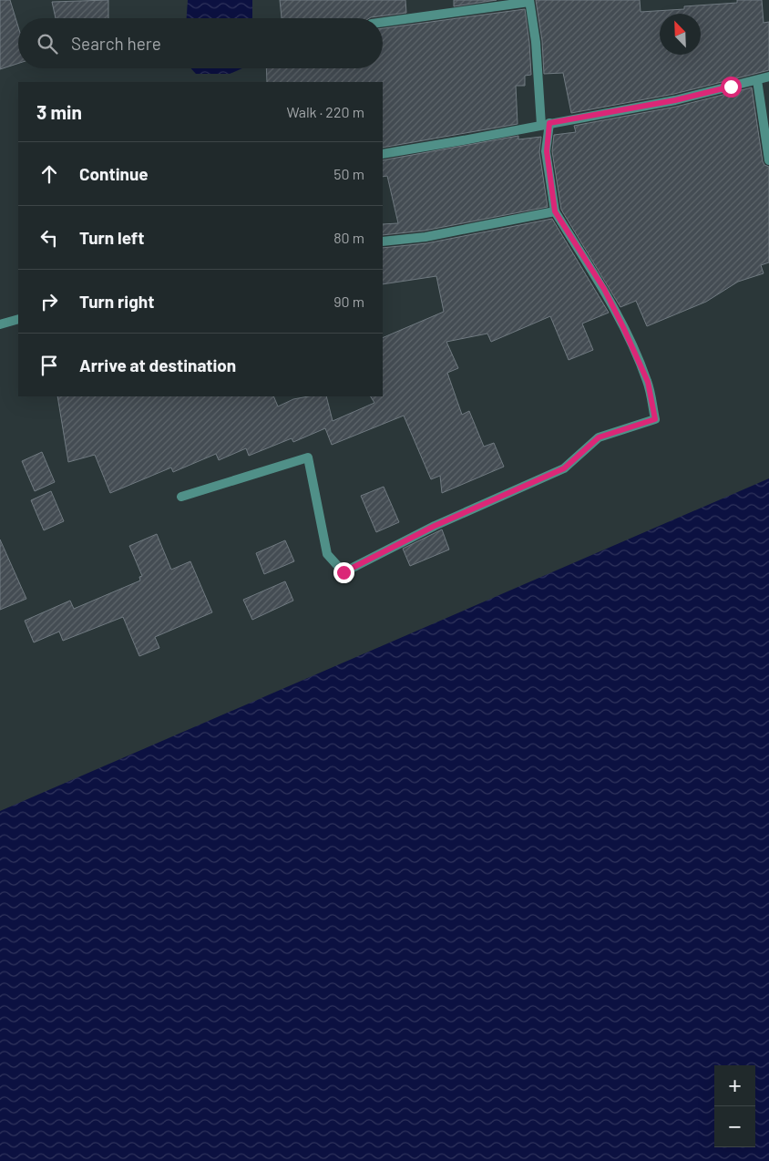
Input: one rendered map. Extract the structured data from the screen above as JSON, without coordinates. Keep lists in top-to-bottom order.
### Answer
{
  "north": "top left",
  "page": {
    "search": "Search here",
    "heading": ["3 min", "Walk · 220 m"],
    "list": [
      ["Continue", "50 m"],
      ["Turn left", "80 m"],
      ["Turn right", "90 m"],
      "Arrive at destination"
    ],
    "map_buttons": ["+", "−"]
  }
}
